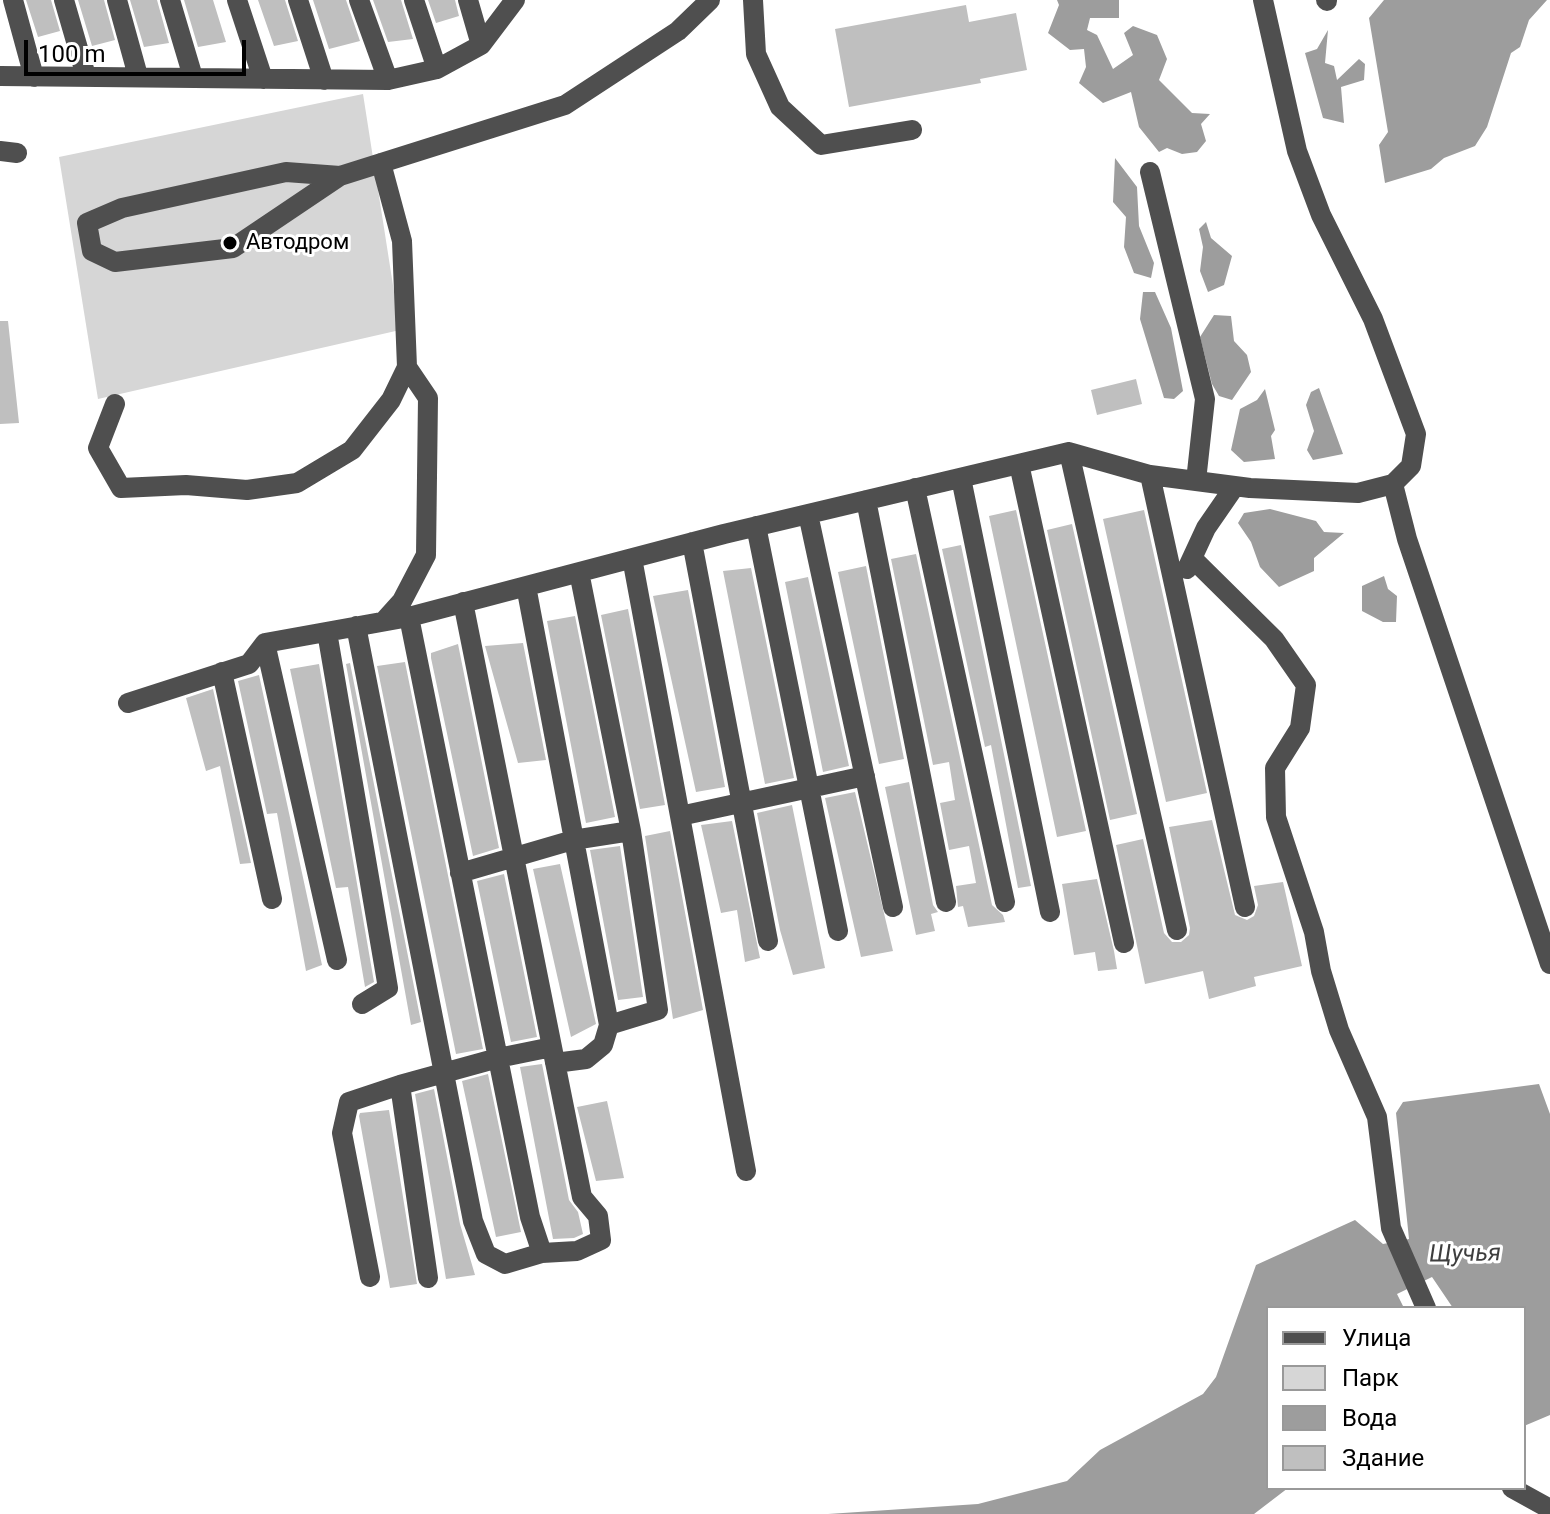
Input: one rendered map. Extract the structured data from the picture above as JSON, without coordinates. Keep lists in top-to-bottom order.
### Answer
{
  "water": ["Щучья"],
  "places": ["Автодром"],
  "legend": [
    "Улица",
    "Парк",
    "Вода",
    "Здание"
  ],
  "scale_bar": "100 m"
}
